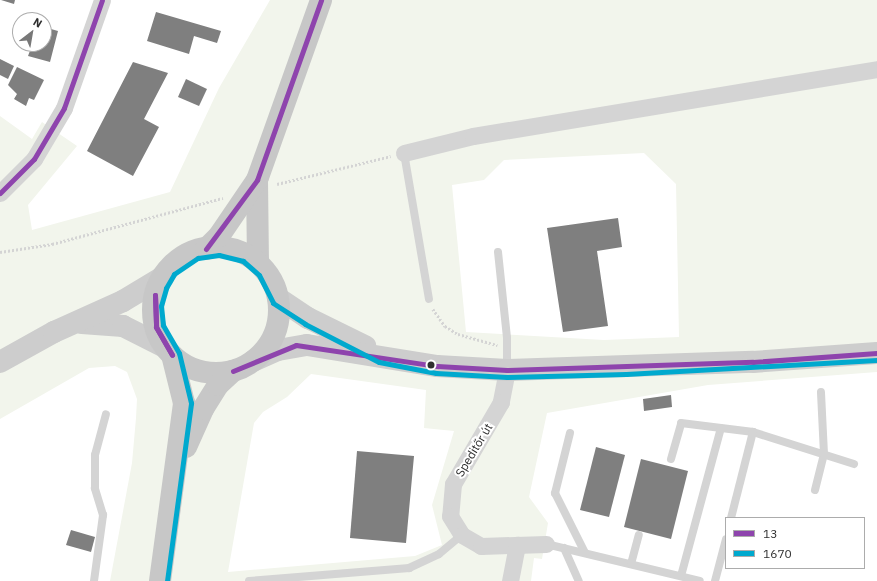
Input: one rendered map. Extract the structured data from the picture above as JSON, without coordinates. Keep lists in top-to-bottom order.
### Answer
{
  "streets": {
    "street": ["Speditőr út"]
  },
  "lines": ["transit line 13", "transit line 1670"],
  "legend": ["13", "1670"],
  "north": "top right"
}
